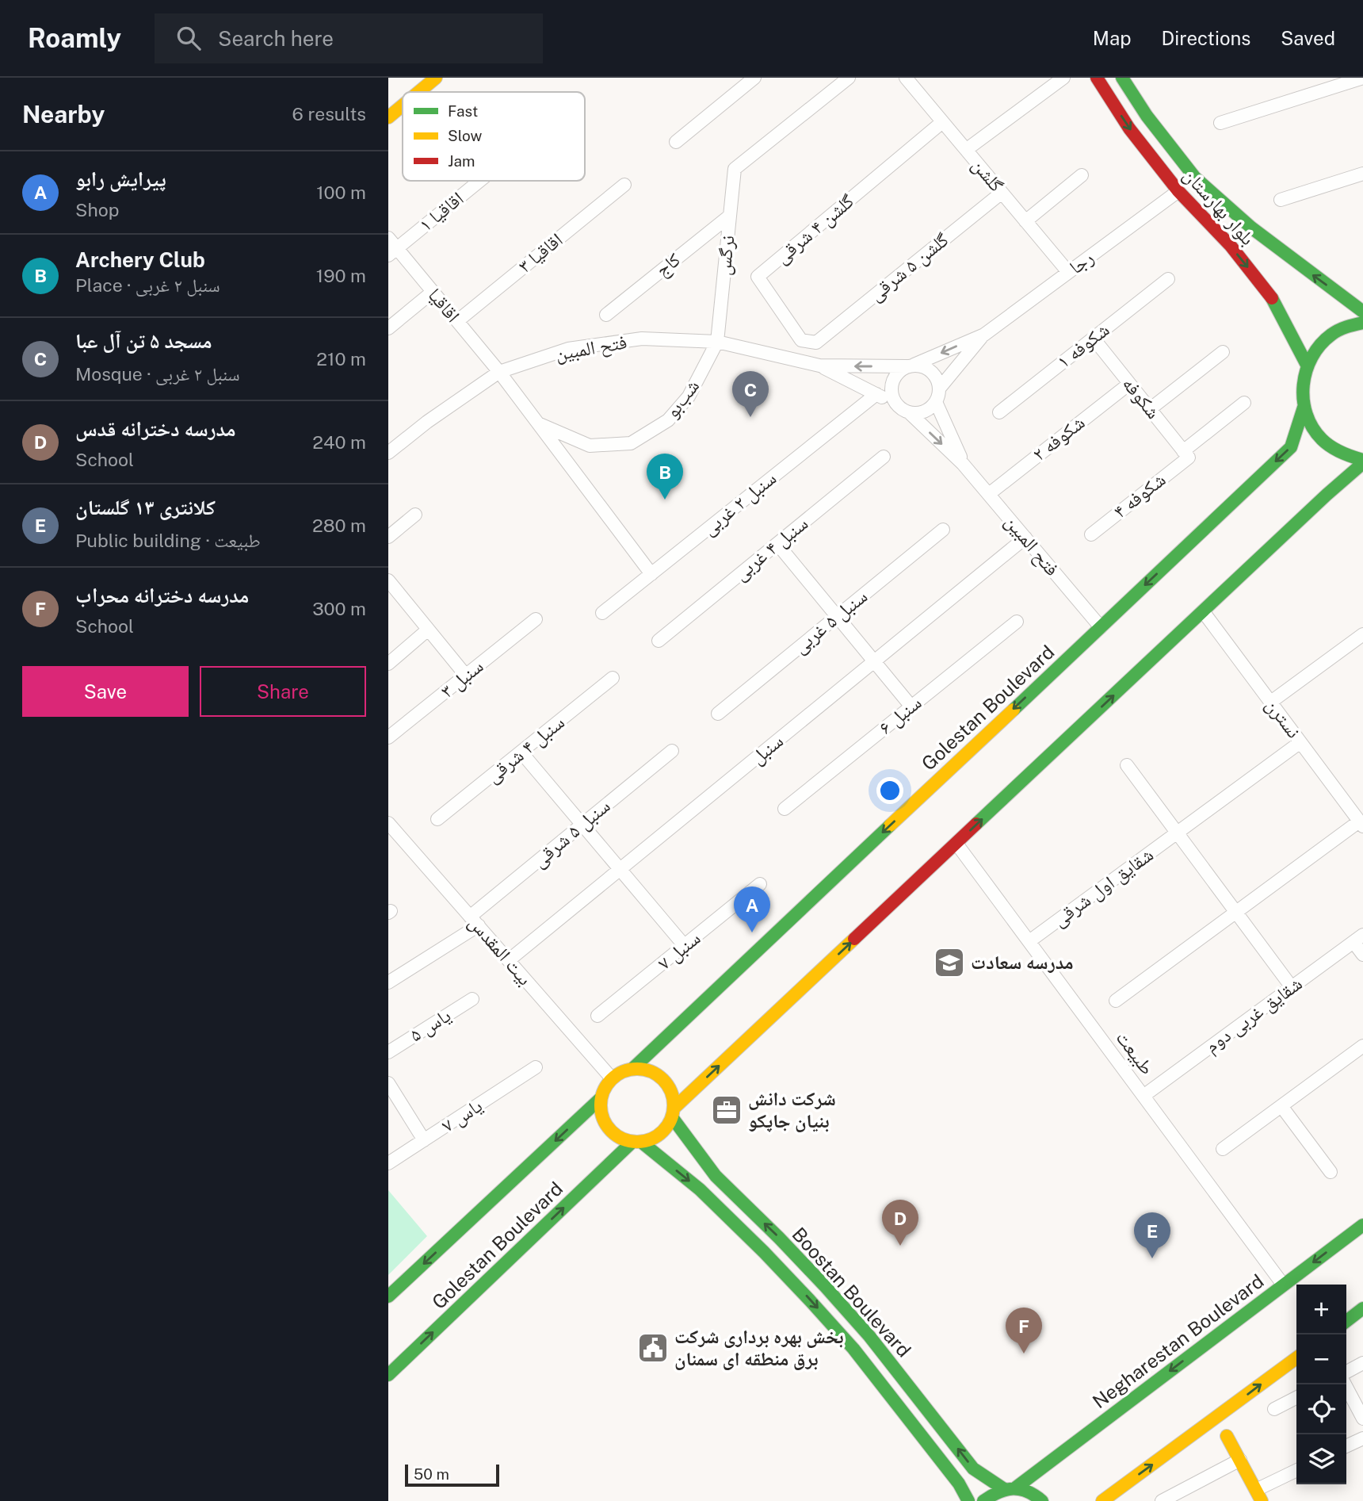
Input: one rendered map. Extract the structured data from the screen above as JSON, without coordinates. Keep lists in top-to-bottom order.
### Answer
{
  "streets": {
    "main road": [
      "بلوار بهارستان",
      "Golestan Boulevard",
      "Boostan Boulevard",
      "Negharestan Boulevard"
    ],
    "street": [
      "گلشن",
      "اقاقیا ۱",
      "گلشن ۴ شرقی",
      "اقاقیا ۳",
      "نرگس",
      "رجا",
      "کاج",
      "گلشن ۵ شرقی",
      "اقاقیا",
      "شکوفه ۱",
      "فتح المبین",
      "شکوفه",
      "شب‌بو",
      "شکوفه ۲",
      "شکوفه ۴",
      "سنبل ۲ غربی",
      "سنبل ۴ غربی",
      "سنبل ۵ غربی",
      "سنبل ۳",
      "سنبل ۶",
      "نسترن",
      "سنبل ۴ شرقی",
      "سنبل",
      "سنبل ۵ شرقی",
      "شقایق اول شرقی",
      "بیت المقدس",
      "سنبل ۷",
      "شقایق غربی دوم",
      "یاس ۵",
      "طبیعت",
      "یاس ۷"
    ]
  },
  "crossings": [
    ["گلشن", "گلشن ۴ شرقی"],
    ["گلشن", "رجا"],
    ["گلشن", "گلشن ۵ شرقی"],
    ["بلوار بهارستان", "رجا"],
    ["اقاقیا ۱", "اقاقیا"],
    ["گلشن ۴ شرقی", "گلشن ۵ شرقی"],
    ["اقاقیا ۳", "اقاقیا"],
    ["نرگس", "کاج"],
    ["نرگس", "فتح المبین"],
    ["نرگس", "شب‌بو"],
    ["اقاقیا", "فتح المبین"],
    ["اقاقیا", "شب‌بو"],
    ["اقاقیا", "سنبل ۲ غربی"],
    ["شکوفه ۱", "شکوفه"],
    ["فتح المبین", "شب‌بو"],
    ["فتح المبین", "شکوفه ۲"],
    ["فتح المبین", "Golestan Boulevard"],
    ["فتح المبین", "سنبل"],
    ["شکوفه", "شکوفه ۲"],
    ["شکوفه", "شکوفه ۴"],
    ["Golestan Boulevard", "بیت المقدس"],
    ["Golestan Boulevard", "Boostan Boulevard"],
    ["نسترن", "شقایق اول شرقی"],
    ["سنبل", "بیت المقدس"],
    ["سنبل ۵ شرقی", "بیت المقدس"],
    ["شقایق اول شرقی", "طبیعت"],
    ["بیت المقدس", "Boostan Boulevard"],
    ["شقایق غربی دوم", "طبیعت"],
    ["طبیعت", "Negharestan Boulevard"],
    ["Boostan Boulevard", "Negharestan Boulevard"]
  ],
  "places": {
    "school or university": ["مدرسه سعادت"],
    "office": ["شرکت دانش بنیان جاپکو"],
    "public building": ["بخش بهره برداری شرکت برق منطقه ای سمنان"]
  },
  "legend": ["Fast", "Slow", "Jam"],
  "scale_bar": "50 m",
  "page": {
    "header": "Roamly",
    "search": "Search here",
    "nav": ["Map", "Directions", "Saved"],
    "heading": ["Nearby", "6 results"],
    "list": [
      {
        "mark": "A",
        "name": "پیرایش رابو",
        "note": "Shop",
        "value": "100 m"
      },
      {
        "mark": "B",
        "name": "Archery Club",
        "note": "Place · سنبل ۲ غربی",
        "value": "190 m"
      },
      {
        "mark": "C",
        "name": "مسجد ۵ تن آل عبا",
        "note": "Mosque · سنبل ۲ غربی",
        "value": "210 m"
      },
      {
        "mark": "D",
        "name": "مدرسه دخترانه قدس",
        "note": "School",
        "value": "240 m"
      },
      {
        "mark": "E",
        "name": "کلانتری ۱۳ گلستان",
        "note": "Public building · طبیعت",
        "value": "280 m"
      },
      {
        "mark": "F",
        "name": "مدرسه دخترانه محراب",
        "note": "School",
        "value": "300 m"
      }
    ],
    "pins": [
      "C",
      "B",
      "A",
      "D",
      "E",
      "F"
    ],
    "buttons": ["Save", "Share"],
    "map_buttons": ["+", "−"],
    "scale": "50 m"
  }
}
